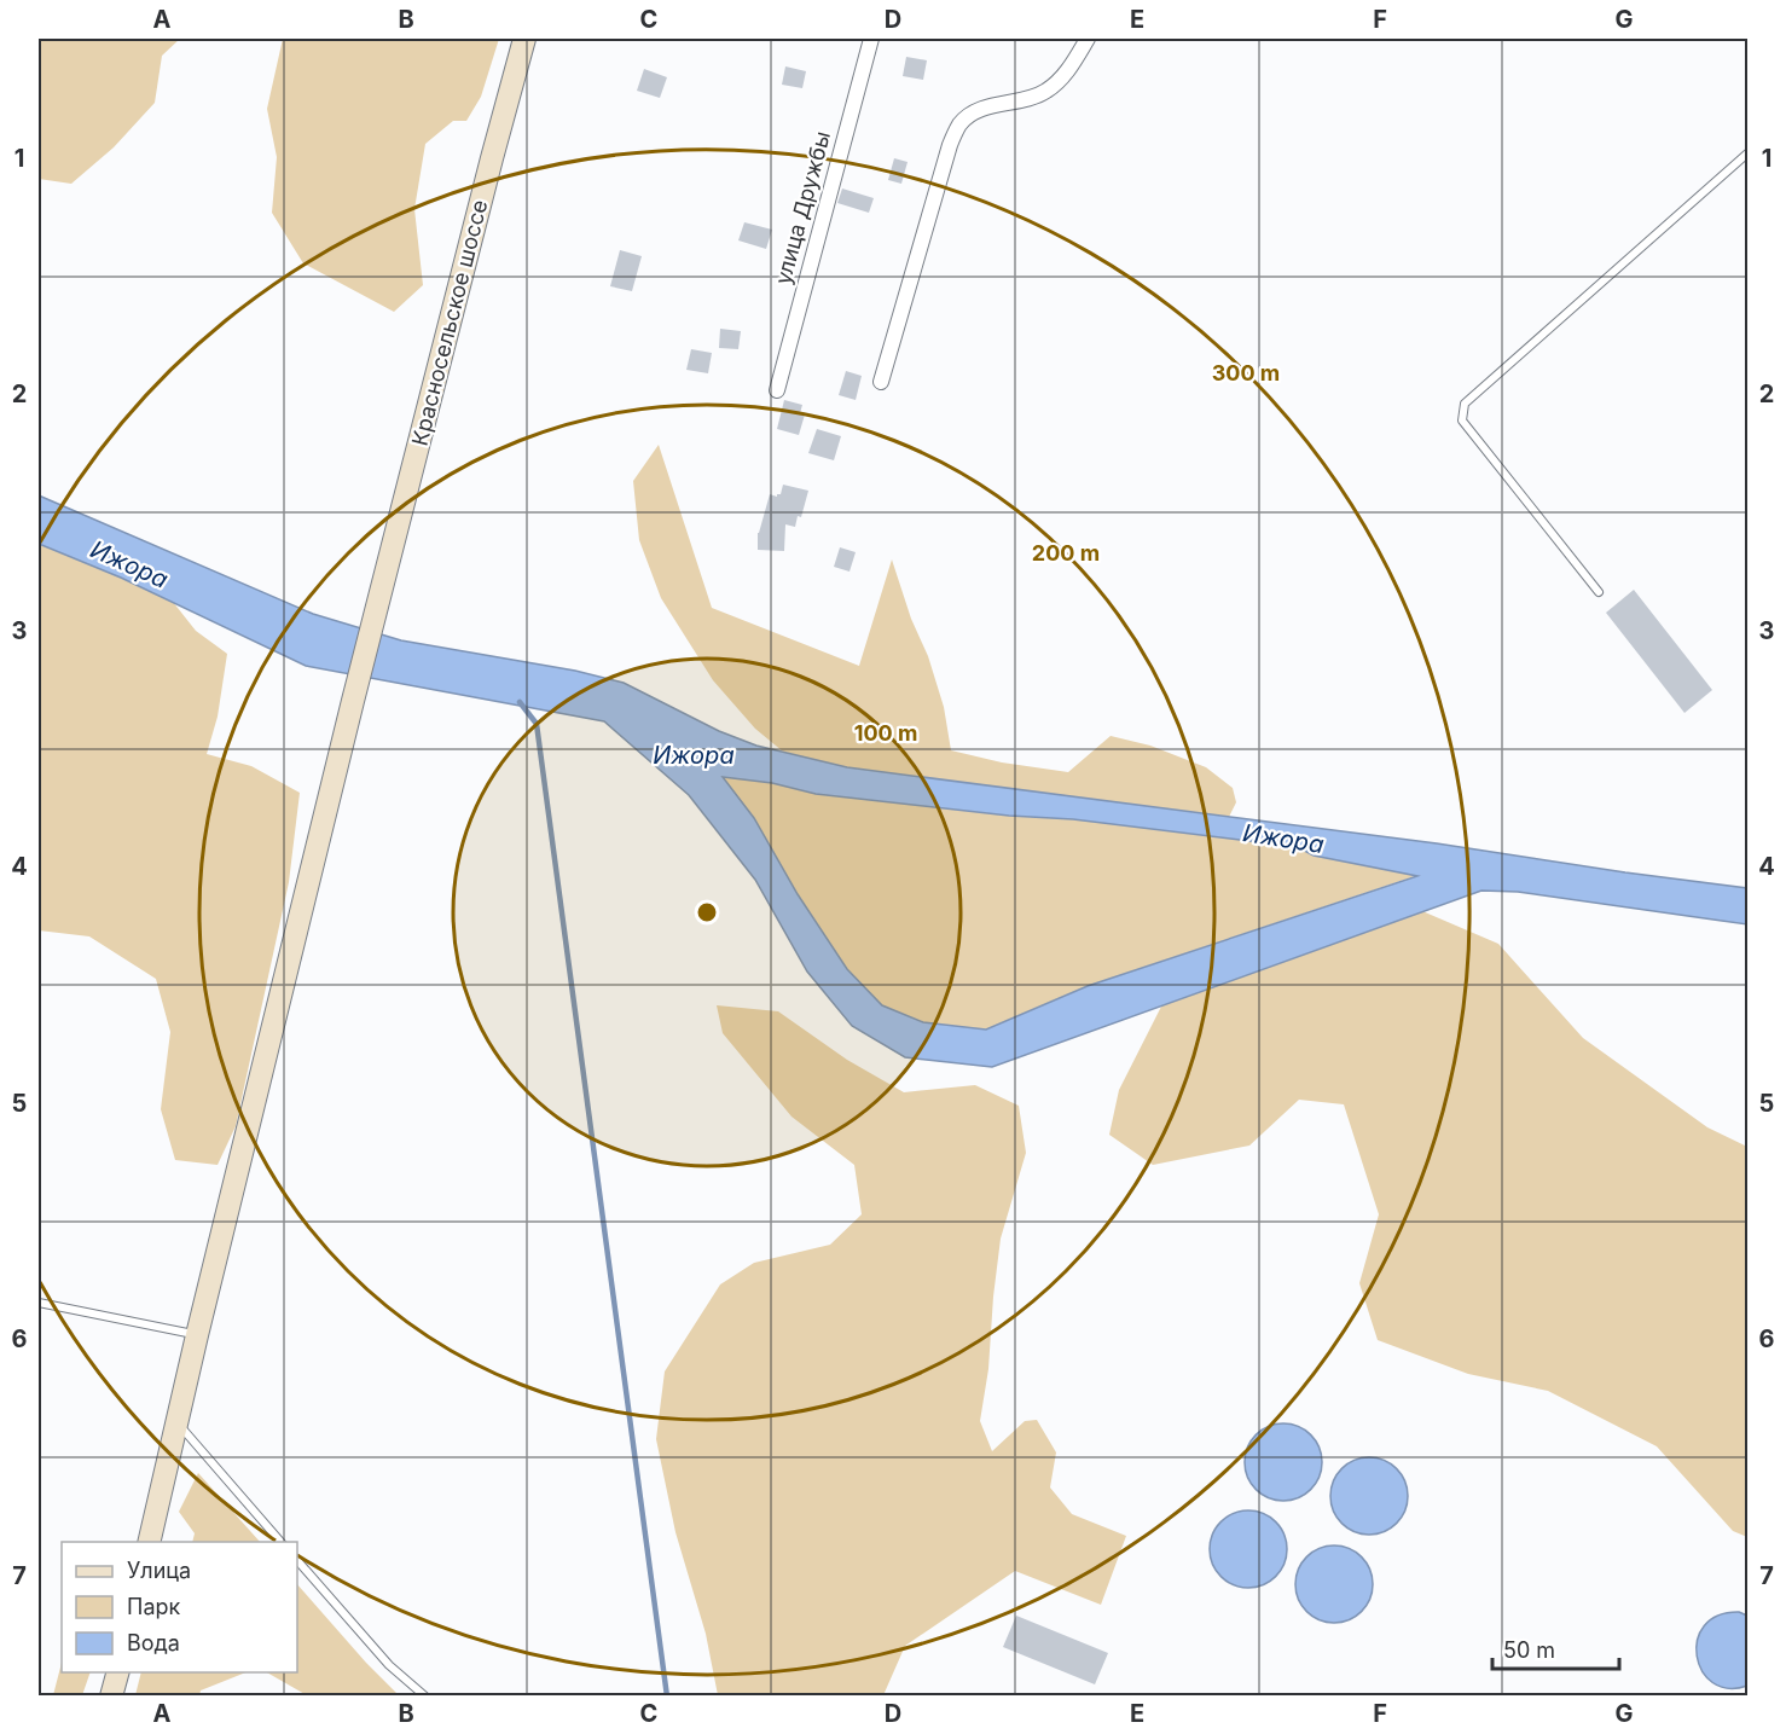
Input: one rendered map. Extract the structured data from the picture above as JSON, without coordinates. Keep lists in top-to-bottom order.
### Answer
{
  "streets": {
    "main road": ["Красносельское шоссе"],
    "street": ["улица Дружбы"]
  },
  "water": ["Ижора"],
  "legend": ["Улица", "Парк", "Вода"],
  "scale_bar": "50 m",
  "grid": {
    "columns": [
      "A",
      "B",
      "C",
      "D",
      "E",
      "F",
      "G"
    ],
    "rows": [
      "1",
      "2",
      "3",
      "4",
      "5",
      "6",
      "7"
    ]
  },
  "rings": ["300 m", "200 m", "100 m"]
}
